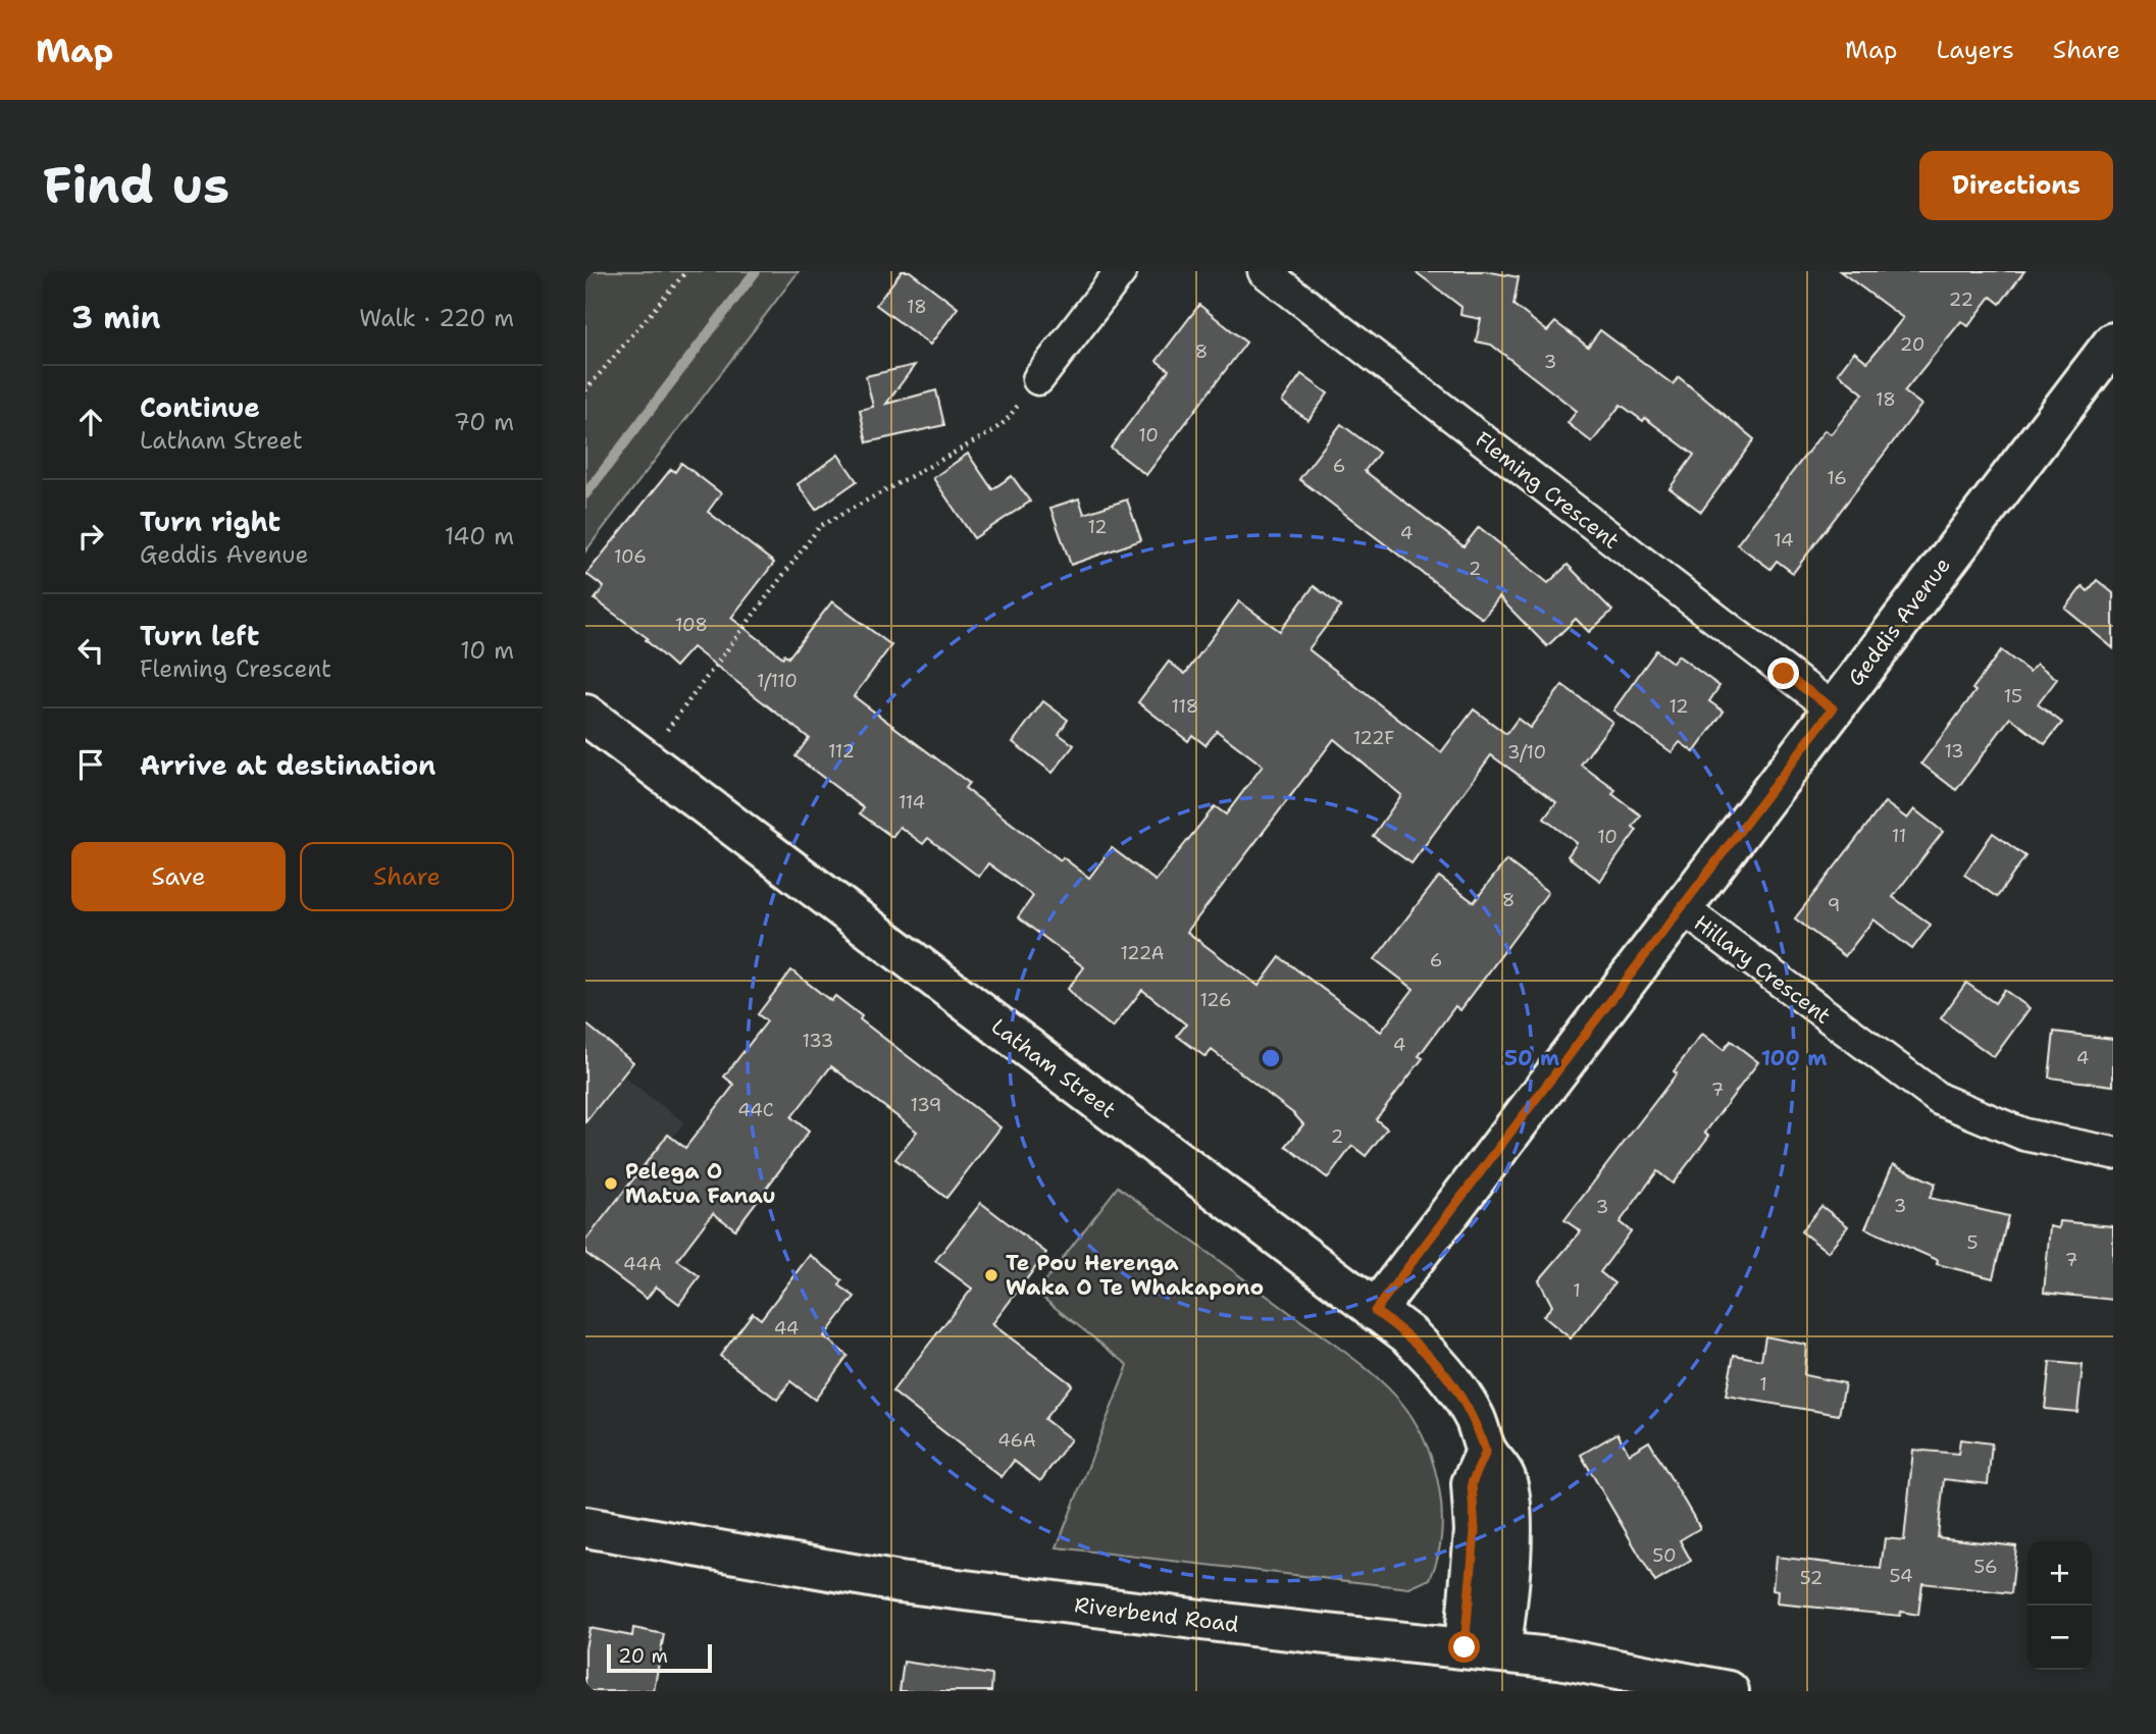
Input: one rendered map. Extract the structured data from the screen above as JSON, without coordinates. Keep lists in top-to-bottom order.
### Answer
{
  "streets": {
    "main road": ["Geddis Avenue", "Latham Street", "Riverbend Road"],
    "street": ["Fleming Crescent", "Hillary Crescent"]
  },
  "crossings": [
    ["Fleming Crescent", "Geddis Avenue"],
    ["Geddis Avenue", "Hillary Crescent"],
    ["Geddis Avenue", "Latham Street"],
    ["Latham Street", "Riverbend Road"]
  ],
  "places": ["Pelega O Matua Fanau", "Te Pou Herenga Waka O Te Whakapono"],
  "house_numbers": [
    "22",
    "18",
    "20",
    "8",
    "3",
    "18",
    "10",
    "6",
    "16",
    "12",
    "4",
    "14",
    "106",
    "2",
    "108",
    "1/110",
    "15",
    "118",
    "12",
    "122F",
    "112",
    "13",
    "3/10",
    "114",
    "11",
    "10",
    "8",
    "9",
    "122A",
    "6",
    "126",
    "133",
    "4",
    "4",
    "7",
    "139",
    "44C",
    "2",
    "3",
    "3",
    "5",
    "7",
    "44A",
    "1",
    "44",
    "1",
    "46A",
    "50",
    "56",
    "54",
    "52"
  ],
  "scale_bar": "20 m",
  "page": {
    "header": "Map",
    "nav": ["Map", "Layers", "Share"],
    "buttons": [
      "Directions",
      ["Save", "Share"]
    ],
    "title": "Find us",
    "heading": ["3 min", "Walk · 220 m"],
    "list": [
      ["Continue", "Latham Street", "70 m"],
      ["Turn right", "Geddis Avenue", "140 m"],
      ["Turn left", "Fleming Crescent", "10 m"],
      "Arrive at destination"
    ],
    "map_buttons": ["+", "−"],
    "scale": "20 m"
  },
  "rings": ["50 m", "100 m"]
}
